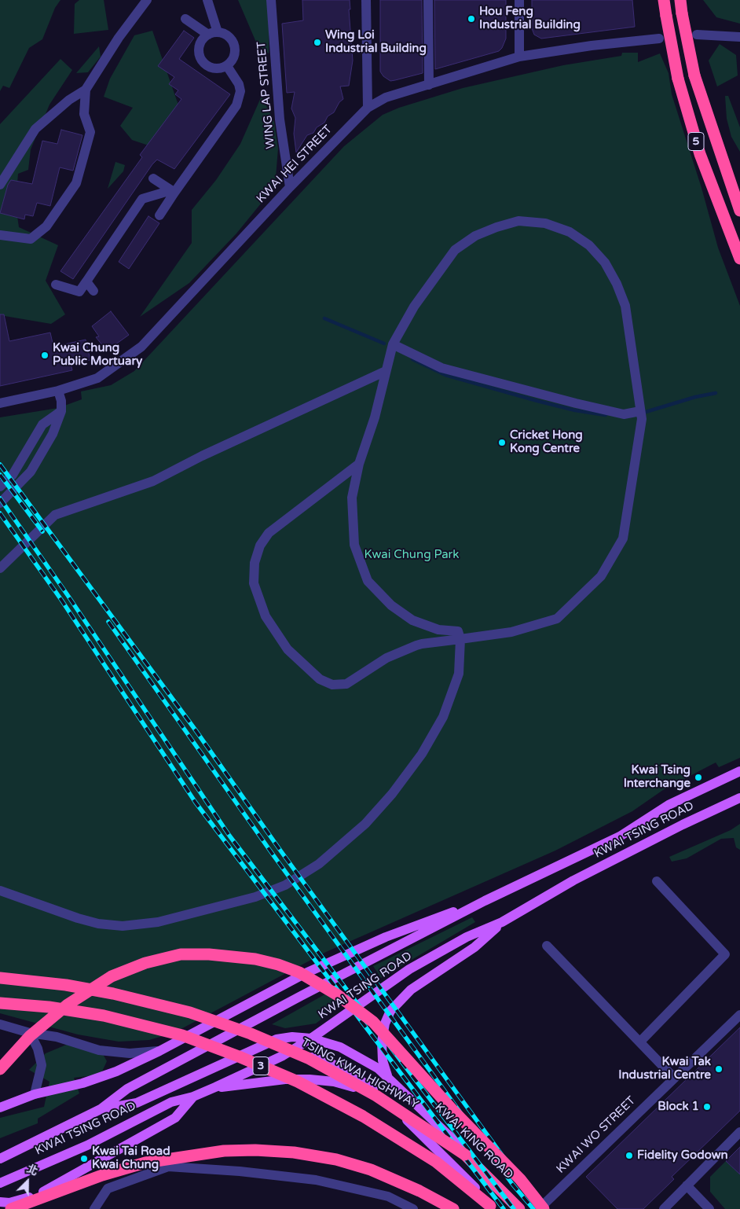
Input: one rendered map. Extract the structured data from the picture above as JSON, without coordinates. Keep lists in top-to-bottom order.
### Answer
{
  "streets": {
    "highway": ["5", "3", "TSING KWAI HIGHWAY"],
    "main road": ["KWAI TSING ROAD", "KWAI KING ROAD"],
    "street": ["WING LAP STREET", "KWAI HEI STREET", "KWAI WO STREET"]
  },
  "crossings": [
    ["WING LAP STREET", "KWAI HEI STREET"],
    ["KWAI TSING ROAD", "KWAI KING ROAD"]
  ],
  "parks": ["Kwai Chung Park"],
  "places": [
    "Hou Feng Industrial Building",
    "Wing Loi Industrial Building",
    "Kwai Chung Public Mortuary",
    "Cricket Hong Kong Centre",
    "Kwai Tsing Interchange",
    "Kwai Tak Industrial Centre",
    "Block 1",
    "Fidelity Godown",
    "Kwai Tai Road Kwai Chung"
  ],
  "north": "top right"
}
